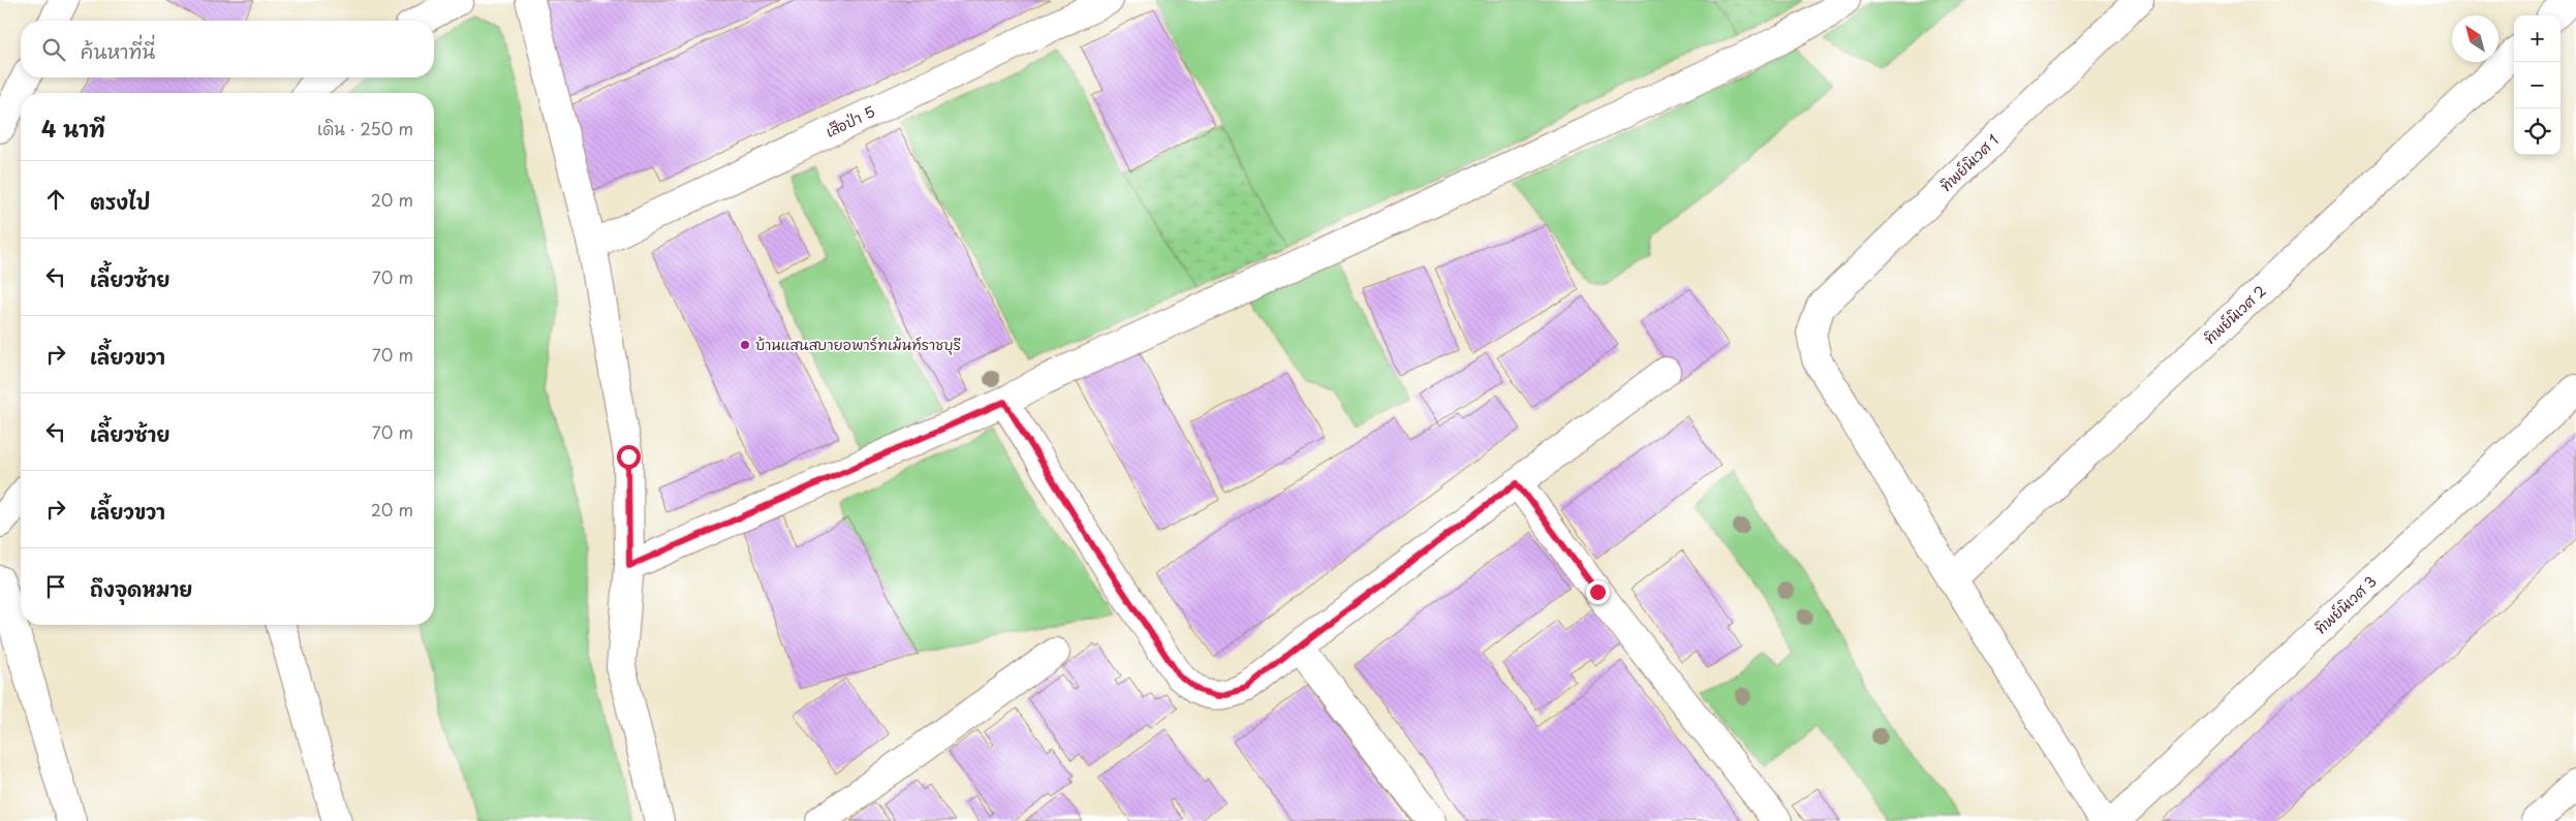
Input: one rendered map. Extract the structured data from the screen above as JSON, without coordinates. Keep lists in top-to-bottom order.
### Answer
{
  "streets": {
    "street": [
      "เสือป่า 5",
      "ทิพย์นิเวศ 1",
      "ทิพย์นิเวศ 2",
      "ทิพย์นิเวศ 3"
    ]
  },
  "crossings": [
    ["ทิพย์นิเวศ 1", "ทิพย์นิเวศ 2"]
  ],
  "places": ["บ้านแสนสบายอพาร์ทเม้นท์ราชบุรี"],
  "north": "top left",
  "page": {
    "map_buttons": ["+", "−"],
    "search": "ค้นหาที่นี่",
    "heading": ["4 นาที", "เดิน · 250 m"],
    "list": [
      ["ตรงไป", "20 m"],
      ["เลี้ยวซ้าย", "70 m"],
      ["เลี้ยวขวา", "70 m"],
      ["เลี้ยวซ้าย", "70 m"],
      ["เลี้ยวขวา", "20 m"],
      "ถึงจุดหมาย"
    ]
  }
}
